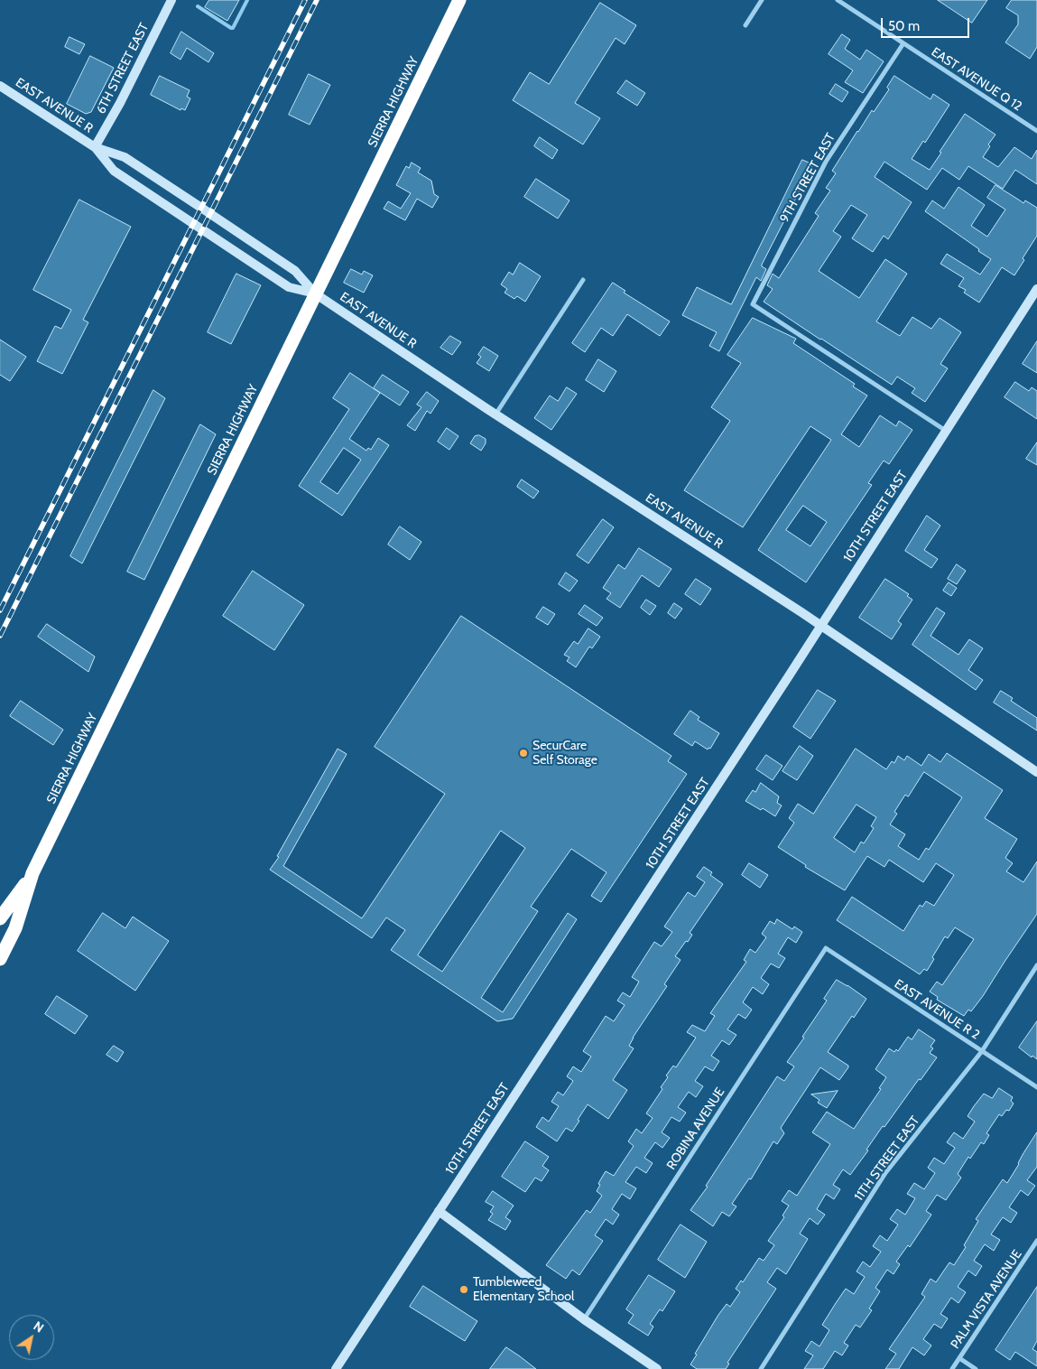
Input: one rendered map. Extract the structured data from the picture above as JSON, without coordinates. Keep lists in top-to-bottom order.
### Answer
{
  "streets": {
    "highway": ["SIERRA HIGHWAY"],
    "main road": ["6TH STREET EAST", "EAST AVENUE R", "10TH STREET EAST"],
    "street": [
      "EAST AVENUE Q 12",
      "9TH STREET EAST",
      "EAST AVENUE R 2",
      "ROBINA AVENUE",
      "11TH STREET EAST",
      "PALM VISTA AVENUE"
    ]
  },
  "crossings": [
    ["6TH STREET EAST", "EAST AVENUE R"],
    ["EAST AVENUE Q 12", "9TH STREET EAST"],
    ["SIERRA HIGHWAY", "EAST AVENUE R"],
    ["EAST AVENUE R", "10TH STREET EAST"],
    ["9TH STREET EAST", "10TH STREET EAST"],
    ["EAST AVENUE R 2", "ROBINA AVENUE"],
    ["EAST AVENUE R 2", "11TH STREET EAST"]
  ],
  "places": ["SecurCare Self Storage", "Tumbleweed Elementary School"],
  "scale_bar": "50 m",
  "north": "top right"
}
